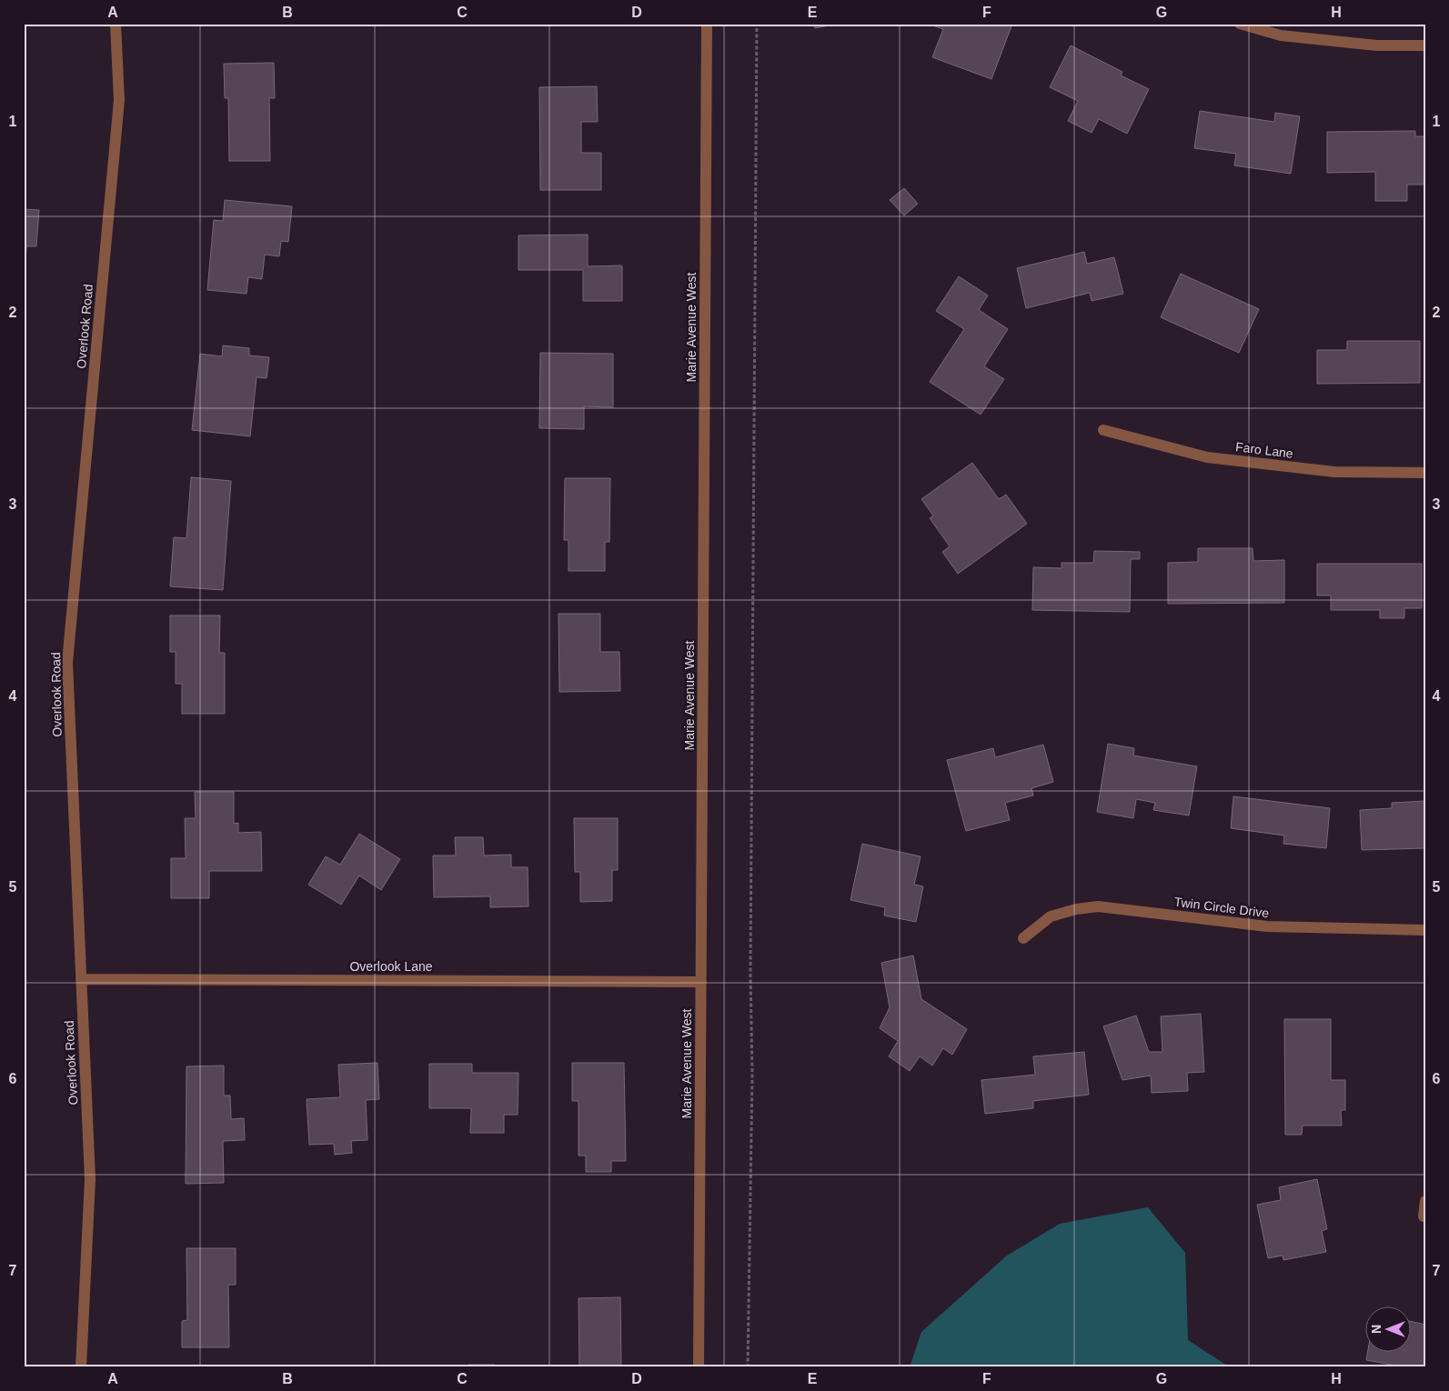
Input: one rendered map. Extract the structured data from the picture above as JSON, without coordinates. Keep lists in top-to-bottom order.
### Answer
{
  "streets": {
    "street": [
      "Overlook Road",
      "Marie Avenue West",
      "Faro Lane",
      "Twin Circle Drive",
      "Overlook Lane"
    ]
  },
  "crossings": [
    ["Overlook Road", "Overlook Lane"],
    ["Marie Avenue West", "Overlook Lane"]
  ],
  "north": "left",
  "grid": {
    "columns": [
      "A",
      "B",
      "C",
      "D",
      "E",
      "F",
      "G",
      "H"
    ],
    "rows": [
      "1",
      "2",
      "3",
      "4",
      "5",
      "6",
      "7"
    ]
  }
}
